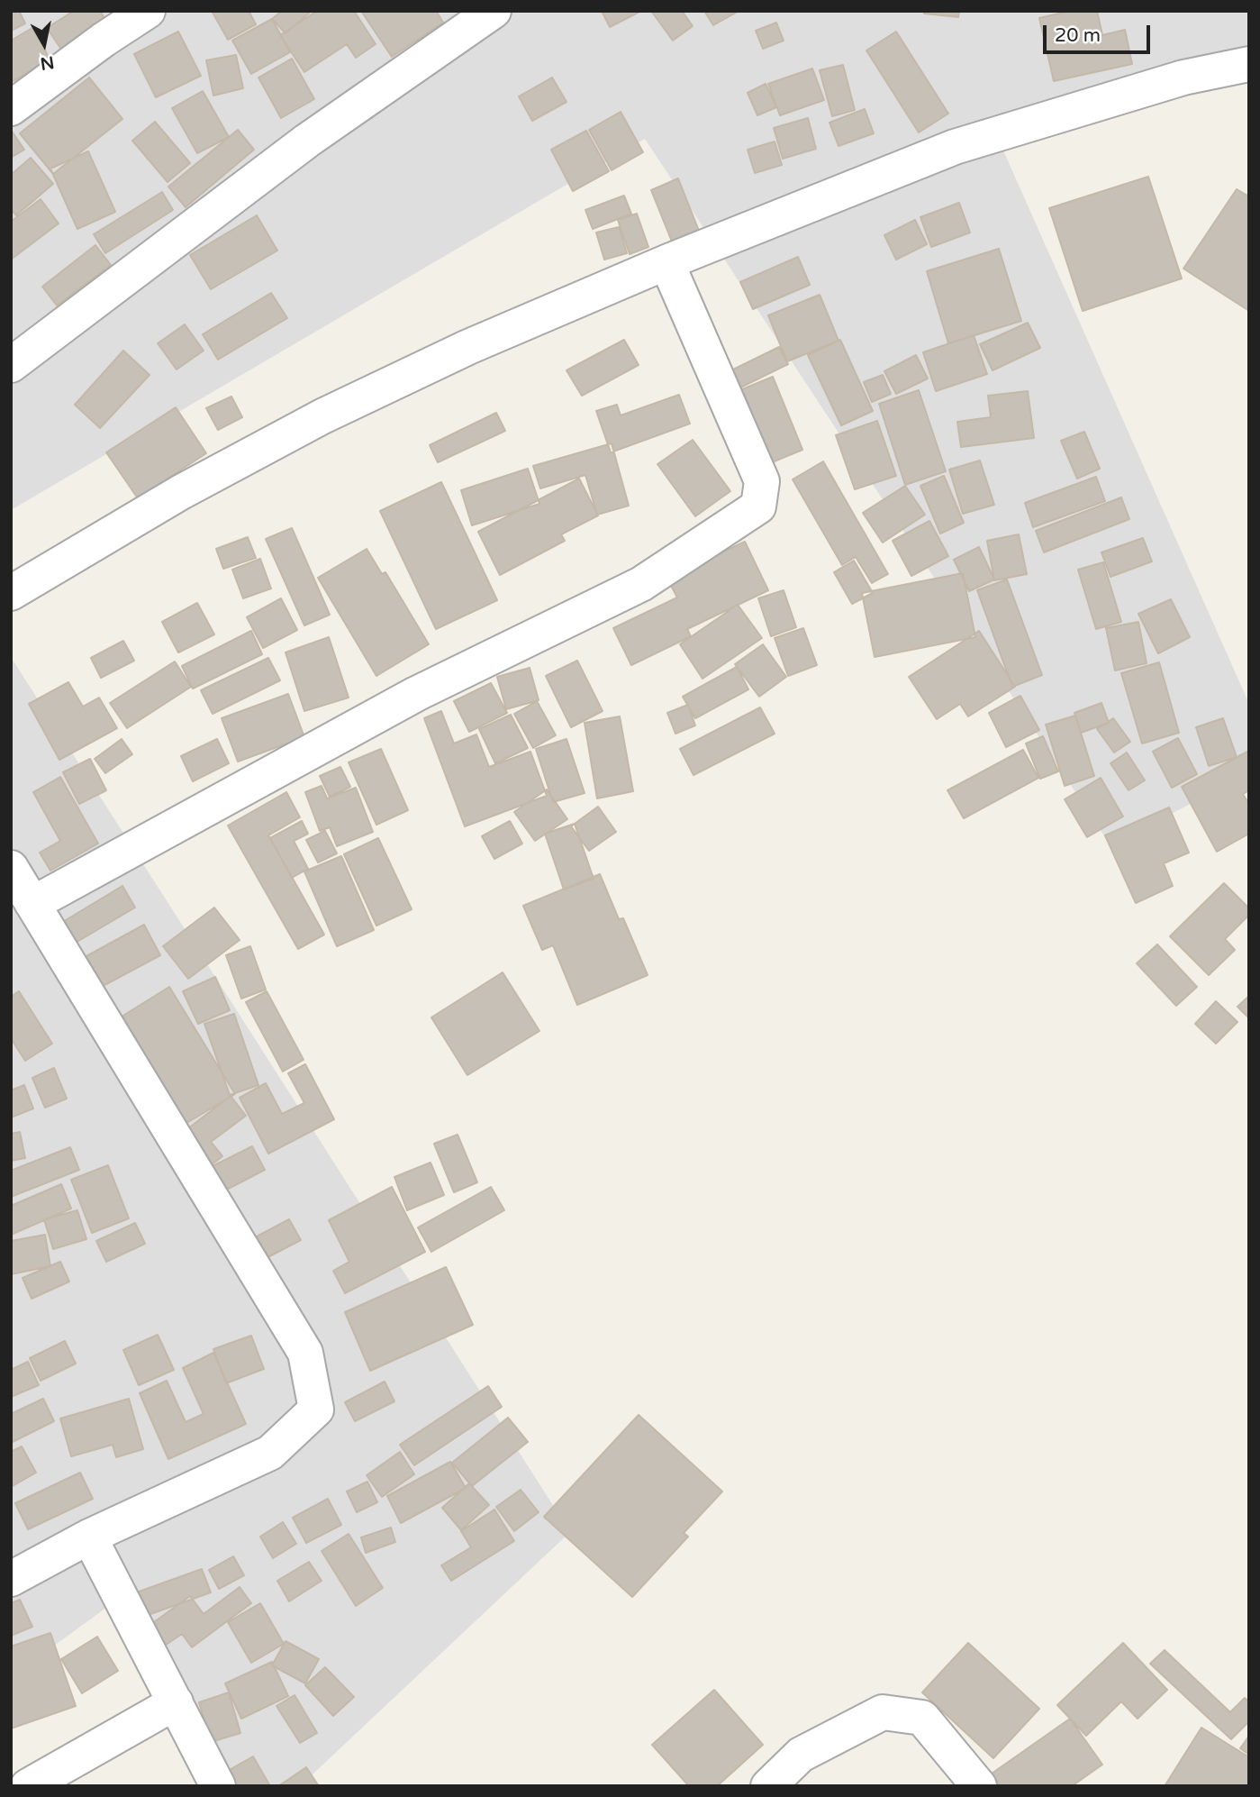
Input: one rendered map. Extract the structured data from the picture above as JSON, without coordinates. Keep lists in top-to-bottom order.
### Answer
{
  "scale_bar": "20 m",
  "north": "bottom"
}
